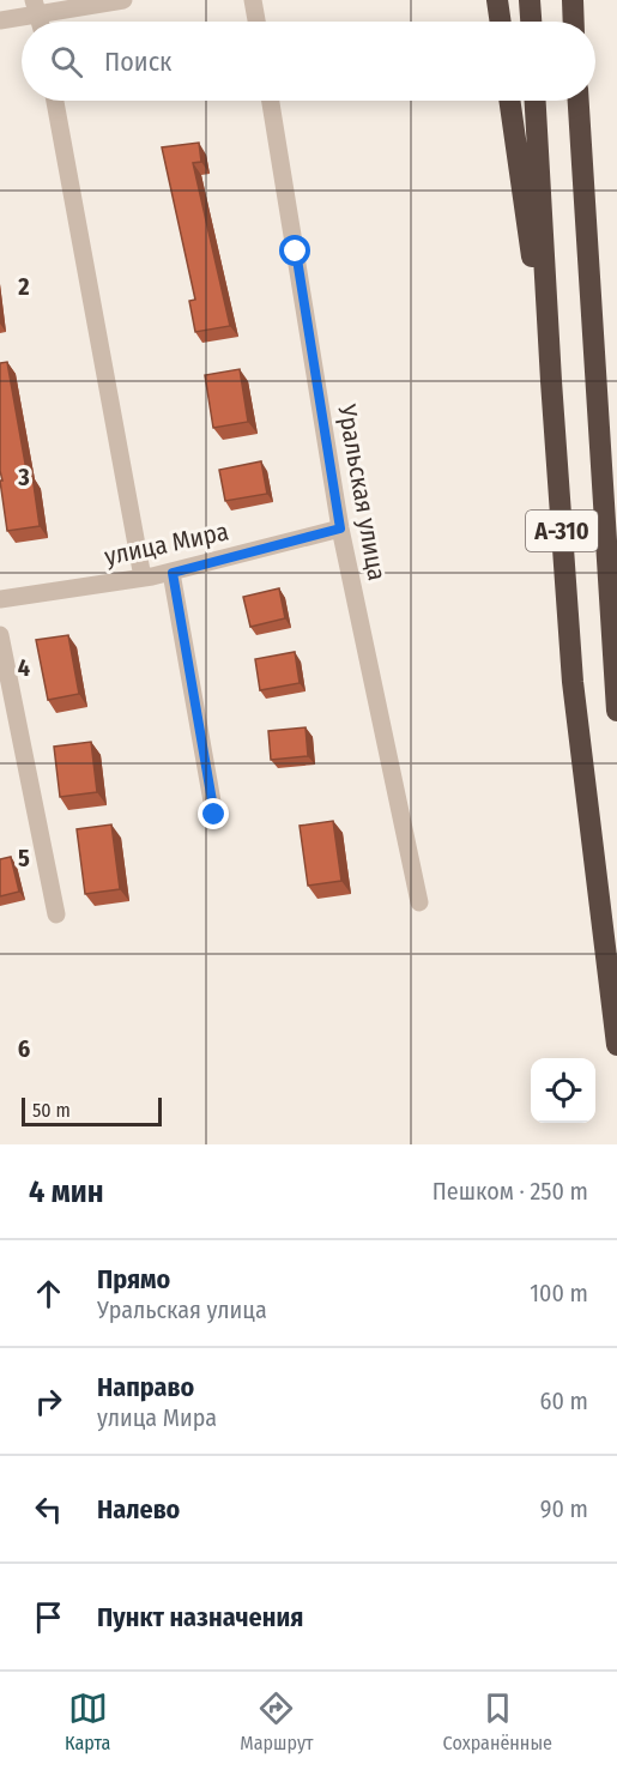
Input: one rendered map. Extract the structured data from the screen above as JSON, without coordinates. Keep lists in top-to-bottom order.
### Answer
{
  "streets": {
    "highway": ["А-310"],
    "street": ["Уральская улица", "улица Мира"]
  },
  "crossings": [
    ["Уральская улица", "улица Мира"]
  ],
  "scale_bar": "50 m",
  "page": {
    "search": "Поиск",
    "scale": "50 m",
    "heading": ["4 мин", "Пешком · 250 m"],
    "list": [
      ["Прямо", "Уральская улица", "100 m"],
      ["Направо", "улица Мира", "60 m"],
      ["Налево", "90 m"],
      "Пункт назначения"
    ],
    "nav": ["Карта", "Маршрут", "Сохранённые"]
  },
  "grid": {
    "rows": [
      "2",
      "3",
      "4",
      "5",
      "6"
    ]
  }
}
